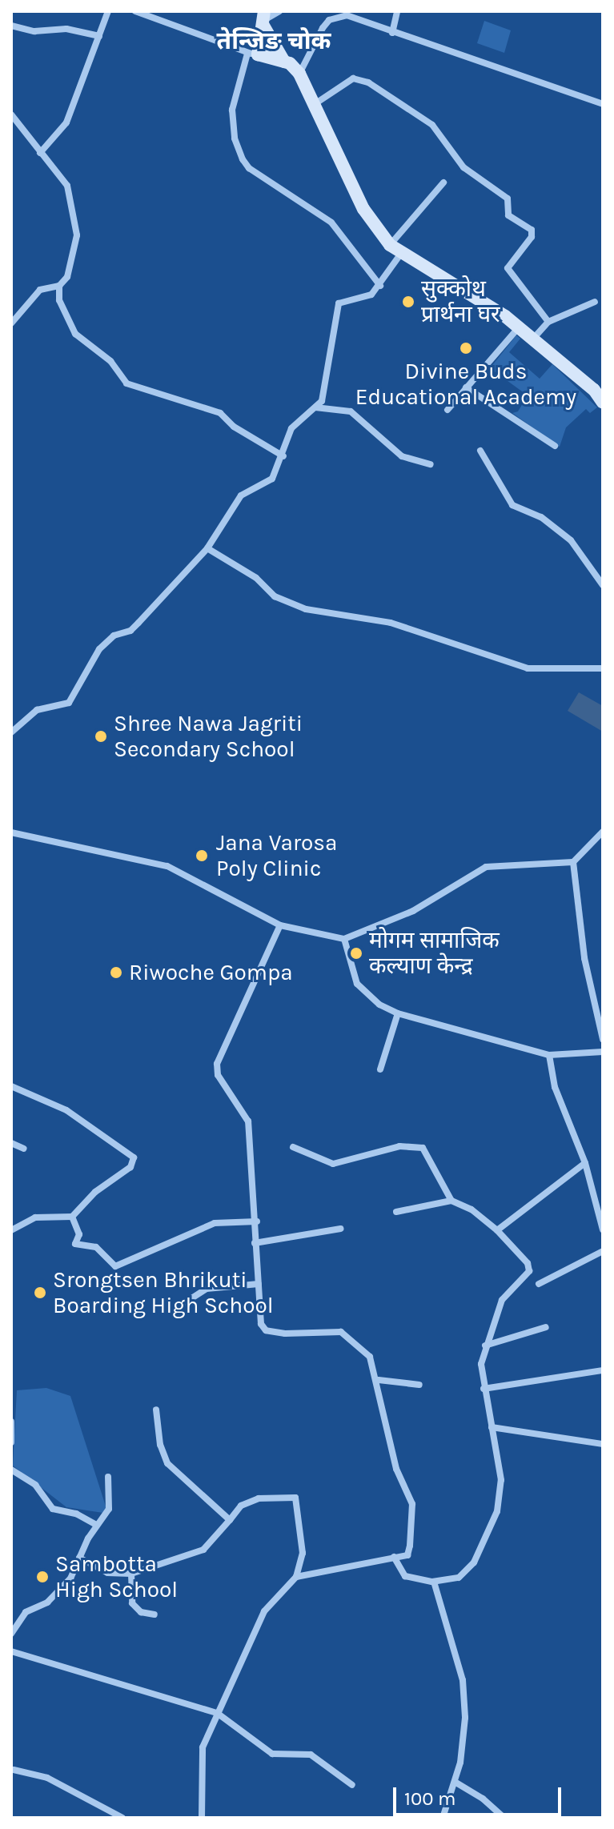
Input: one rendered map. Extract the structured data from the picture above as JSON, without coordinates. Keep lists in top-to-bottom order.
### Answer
{
  "districts": ["तेन्जिङ चोक"],
  "places": [
    "सुक्कोथ प्रार्थना घर",
    "Divine Buds Educational Academy",
    "Shree Nawa Jagriti Secondary School",
    "Jana Varosa Poly Clinic",
    "मोगम सामाजिक कल्याण केन्द्र",
    "Riwoche Gompa",
    "Srongtsen Bhrikuti Boarding High School",
    "Sambotta High School"
  ],
  "scale_bar": "100 m"
}
